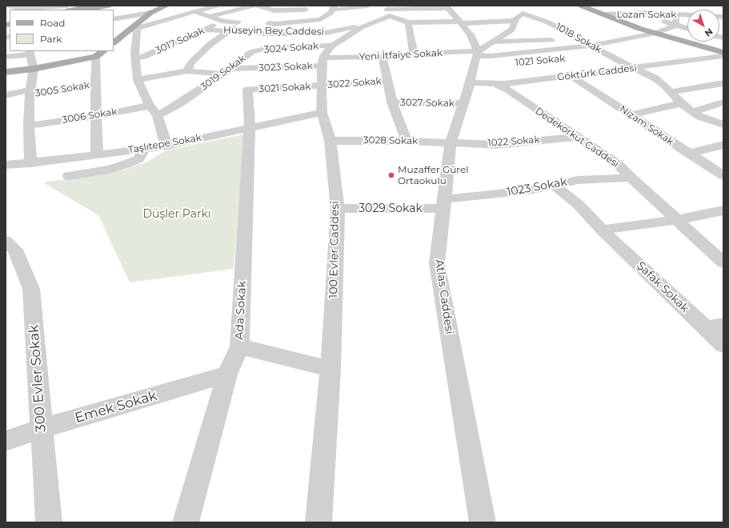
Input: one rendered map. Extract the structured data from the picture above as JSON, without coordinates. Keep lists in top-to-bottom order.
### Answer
{
  "streets": {
    "street": [
      "Lozan Sokak",
      "Hüseyin Bey Caddesi",
      "1018 Sokak",
      "3017 Sokak",
      "3024 Sokak",
      "Yeni İtfaiye Sokak",
      "1021 Sokak",
      "3023 Sokak",
      "3019 Sokak",
      "Göktürk Caddesi",
      "3022 Sokak",
      "3021 Sokak",
      "3005 Sokak",
      "3027 Sokak",
      "3006 Sokak",
      "Nizam Sokak",
      "Dedekorkut Caddesi",
      "3028 Sokak",
      "1022 Sokak",
      "Taşlıtepe Sokak",
      "1023 Sokak",
      "3029 Sokak",
      "100 Evler Caddesi",
      "Şafak Sokak",
      "Atlas Caddesi",
      "Ada Sokak",
      "300 Evler Sokak",
      "Emek Sokak"
    ]
  },
  "crossings": [
    ["Hüseyin Bey Caddesi", "3017 Sokak"],
    ["Hüseyin Bey Caddesi", "3019 Sokak"],
    ["1018 Sokak", "Yeni İtfaiye Sokak"],
    ["1018 Sokak", "Göktürk Caddesi"],
    ["3024 Sokak", "Yeni İtfaiye Sokak"],
    ["3024 Sokak", "3023 Sokak"],
    ["3024 Sokak", "3019 Sokak"],
    ["3024 Sokak", "100 Evler Caddesi"],
    ["Yeni İtfaiye Sokak", "1021 Sokak"],
    ["Yeni İtfaiye Sokak", "3023 Sokak"],
    ["Yeni İtfaiye Sokak", "100 Evler Caddesi"],
    ["Yeni İtfaiye Sokak", "Atlas Caddesi"],
    ["3023 Sokak", "3019 Sokak"],
    ["3023 Sokak", "100 Evler Caddesi"],
    ["Göktürk Caddesi", "Nizam Sokak"],
    ["Göktürk Caddesi", "Dedekorkut Caddesi"],
    ["Göktürk Caddesi", "Atlas Caddesi"],
    ["3022 Sokak", "3021 Sokak"],
    ["3022 Sokak", "100 Evler Caddesi"],
    ["3021 Sokak", "Taşlıtepe Sokak"],
    ["3021 Sokak", "100 Evler Caddesi"],
    ["3021 Sokak", "Ada Sokak"],
    ["3027 Sokak", "Atlas Caddesi"],
    ["Dedekorkut Caddesi", "1022 Sokak"],
    ["Dedekorkut Caddesi", "1023 Sokak"],
    ["3028 Sokak", "1022 Sokak"],
    ["3028 Sokak", "100 Evler Caddesi"],
    ["3028 Sokak", "Atlas Caddesi"],
    ["1022 Sokak", "Atlas Caddesi"],
    ["Taşlıtepe Sokak", "100 Evler Caddesi"],
    ["Taşlıtepe Sokak", "Ada Sokak"],
    ["1023 Sokak", "3029 Sokak"],
    ["1023 Sokak", "Şafak Sokak"],
    ["1023 Sokak", "Atlas Caddesi"],
    ["3029 Sokak", "100 Evler Caddesi"],
    ["3029 Sokak", "Atlas Caddesi"],
    ["Ada Sokak", "Emek Sokak"],
    ["300 Evler Sokak", "Emek Sokak"]
  ],
  "parks": ["Düşler Parkı"],
  "places": ["Muzaffer Gürel Ortaokulu"],
  "legend": ["Road", "Park"],
  "north": "bottom right"
}
